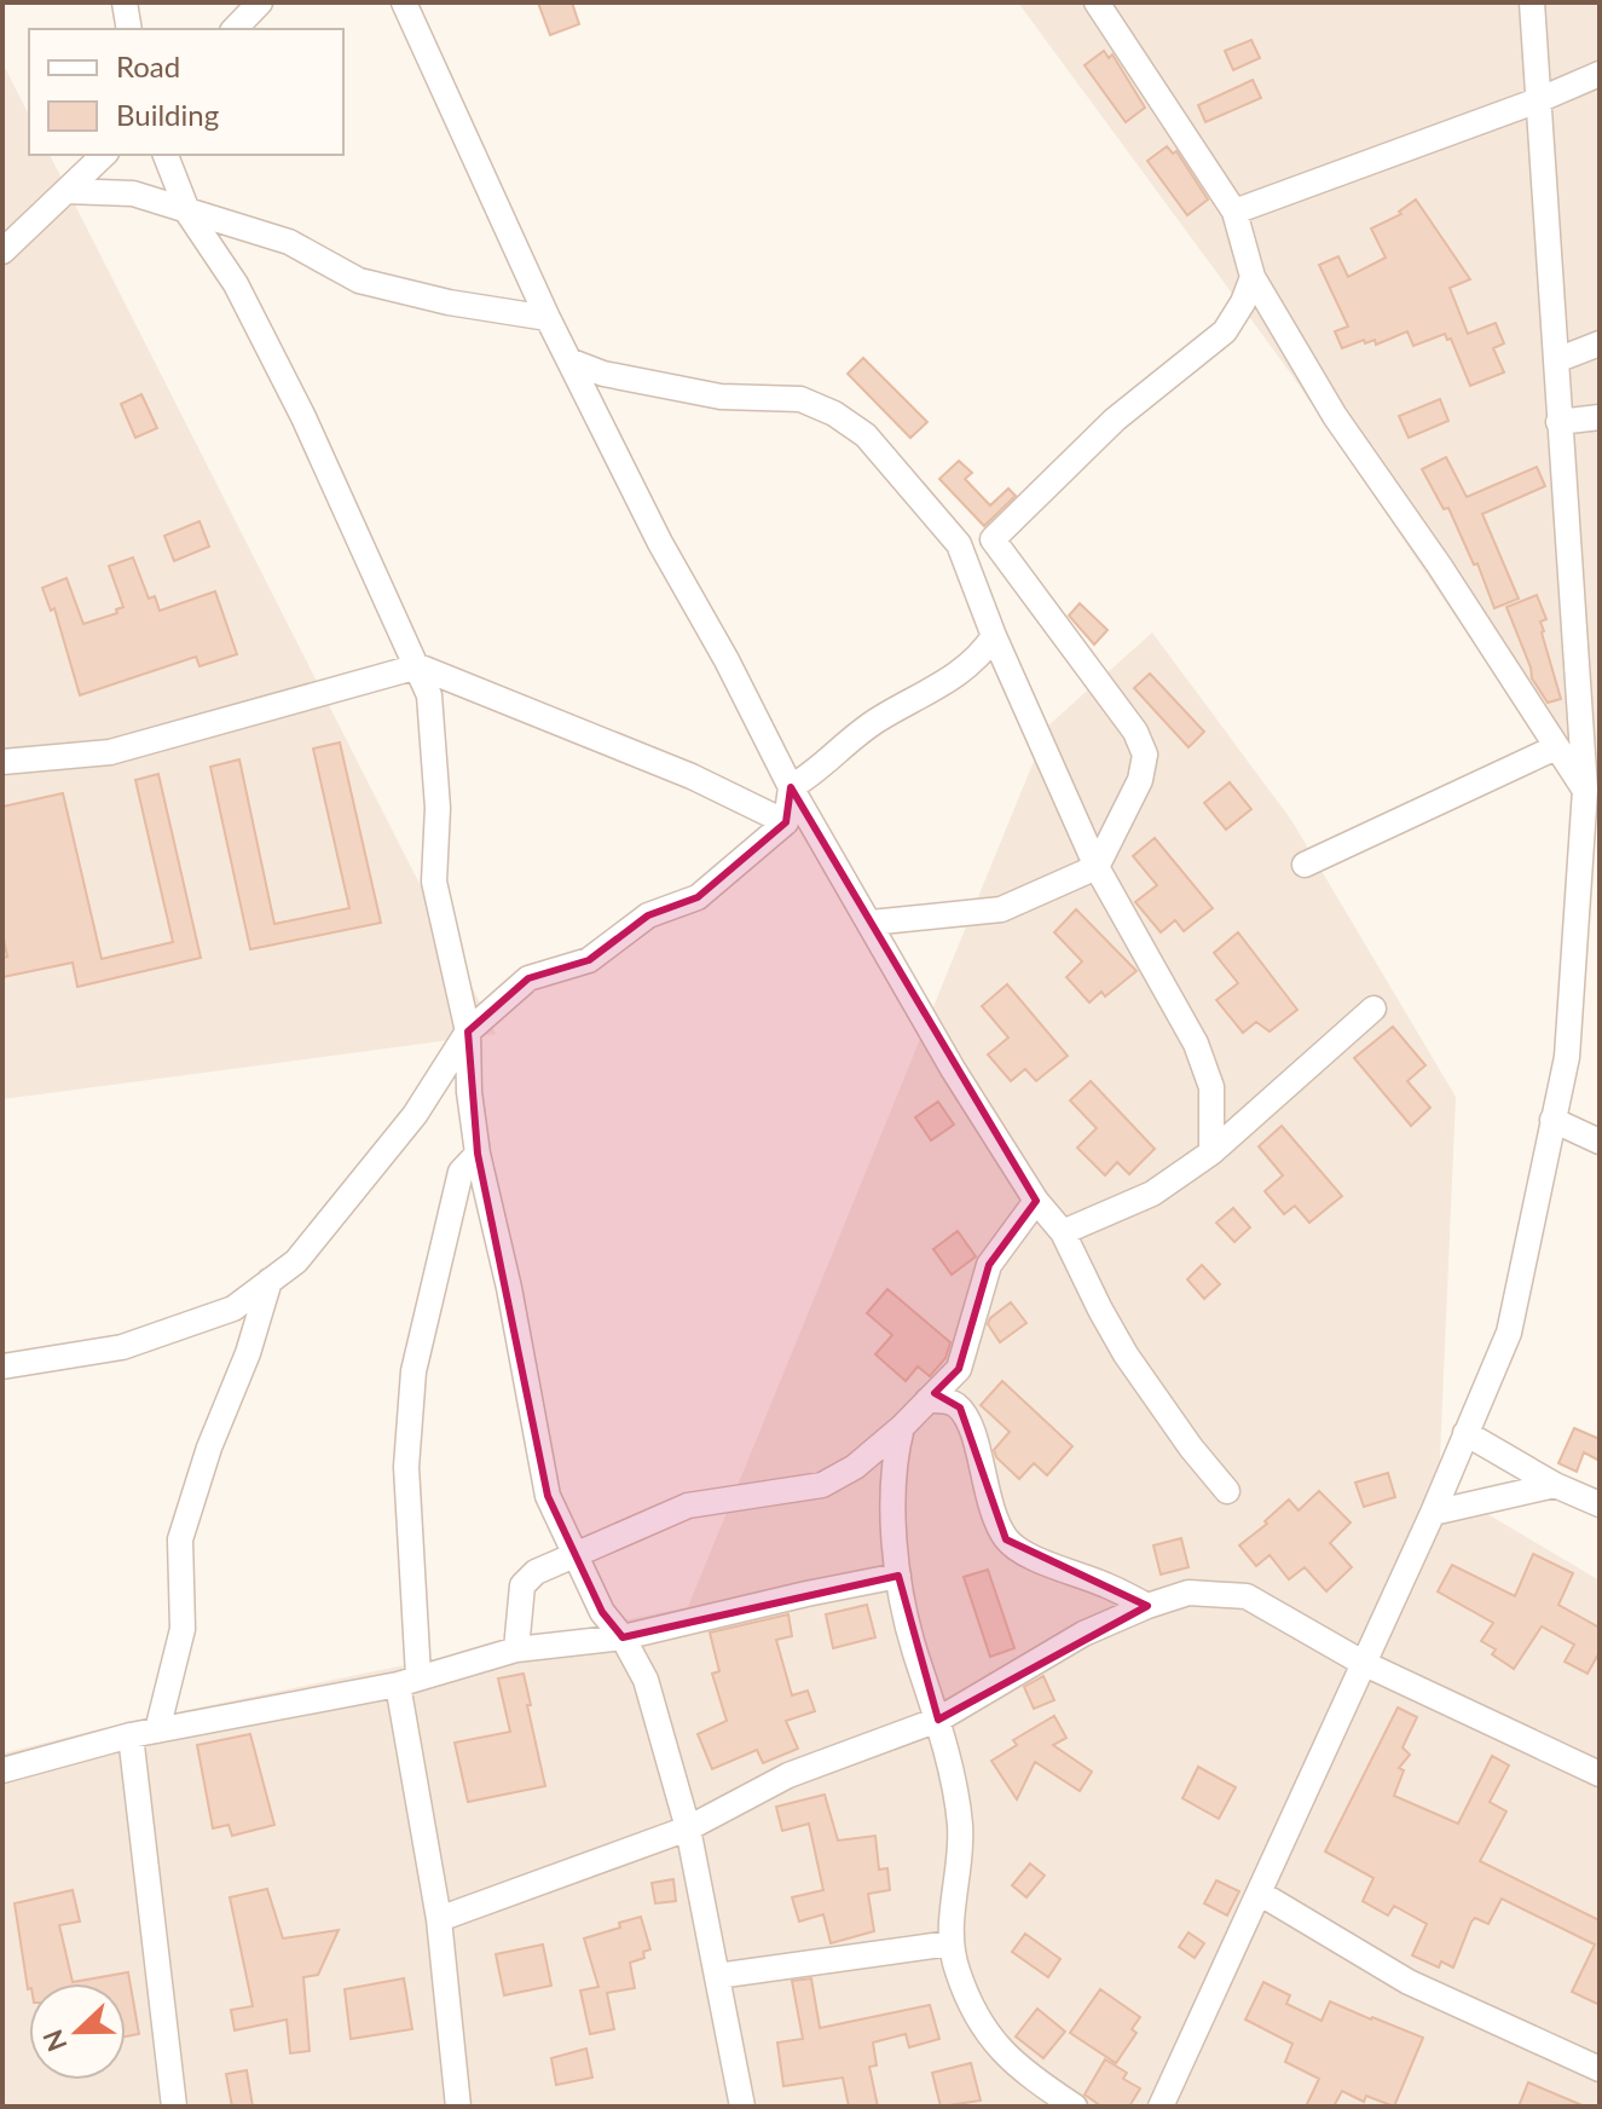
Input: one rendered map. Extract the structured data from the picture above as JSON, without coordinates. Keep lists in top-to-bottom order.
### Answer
{
  "legend": ["Road", "Building"],
  "north": "left"
}
